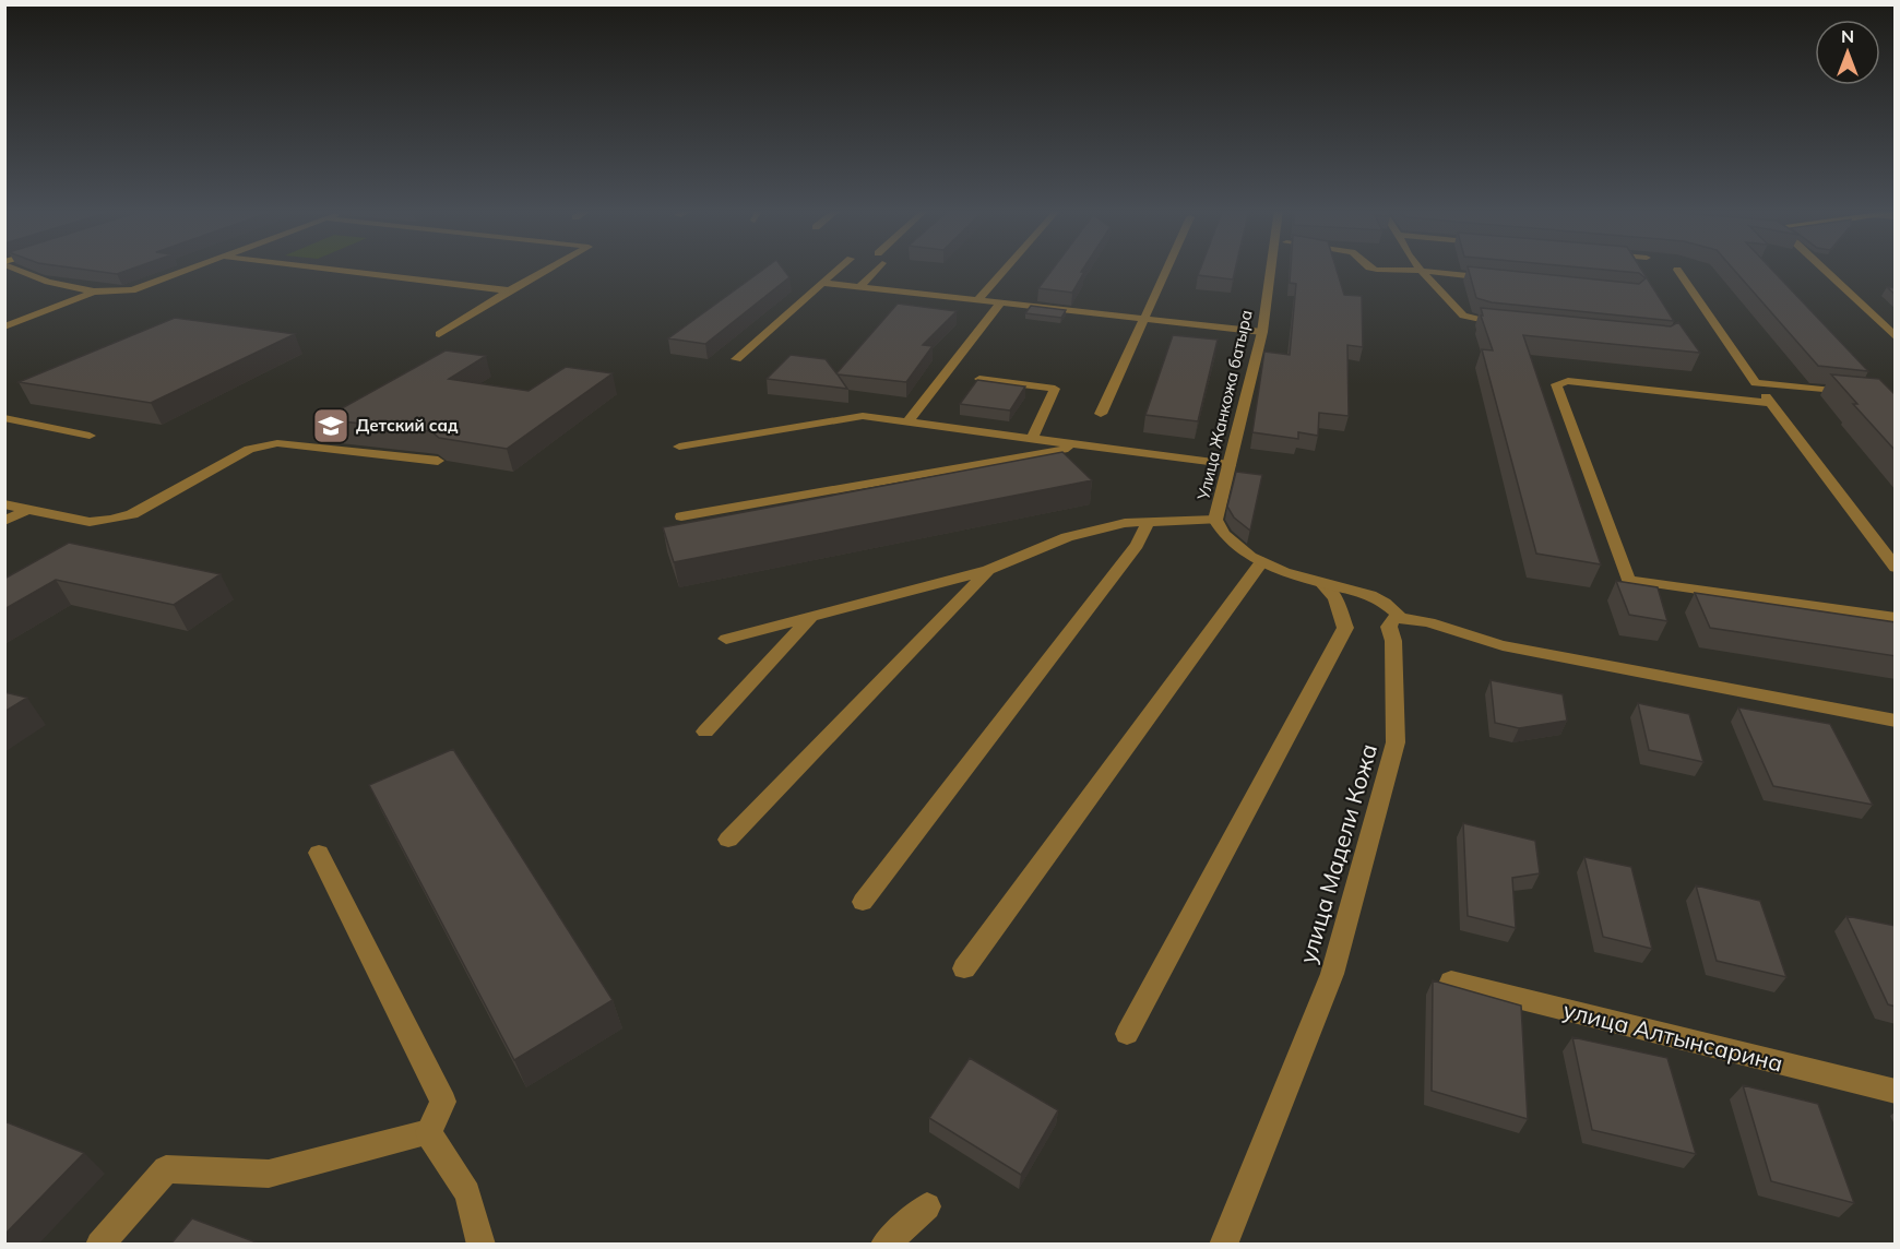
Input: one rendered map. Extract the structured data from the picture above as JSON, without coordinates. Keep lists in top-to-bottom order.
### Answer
{
  "streets": {
    "street": ["Улица Жанкожа батыра", "улица Мадели Кожа", "улица Алтынсарина"]
  },
  "crossings": [
    ["Улица Жанкожа батыра", "улица Мадели Кожа"]
  ],
  "places": {
    "school or university": ["Детский сад"]
  },
  "north": "top"
}
